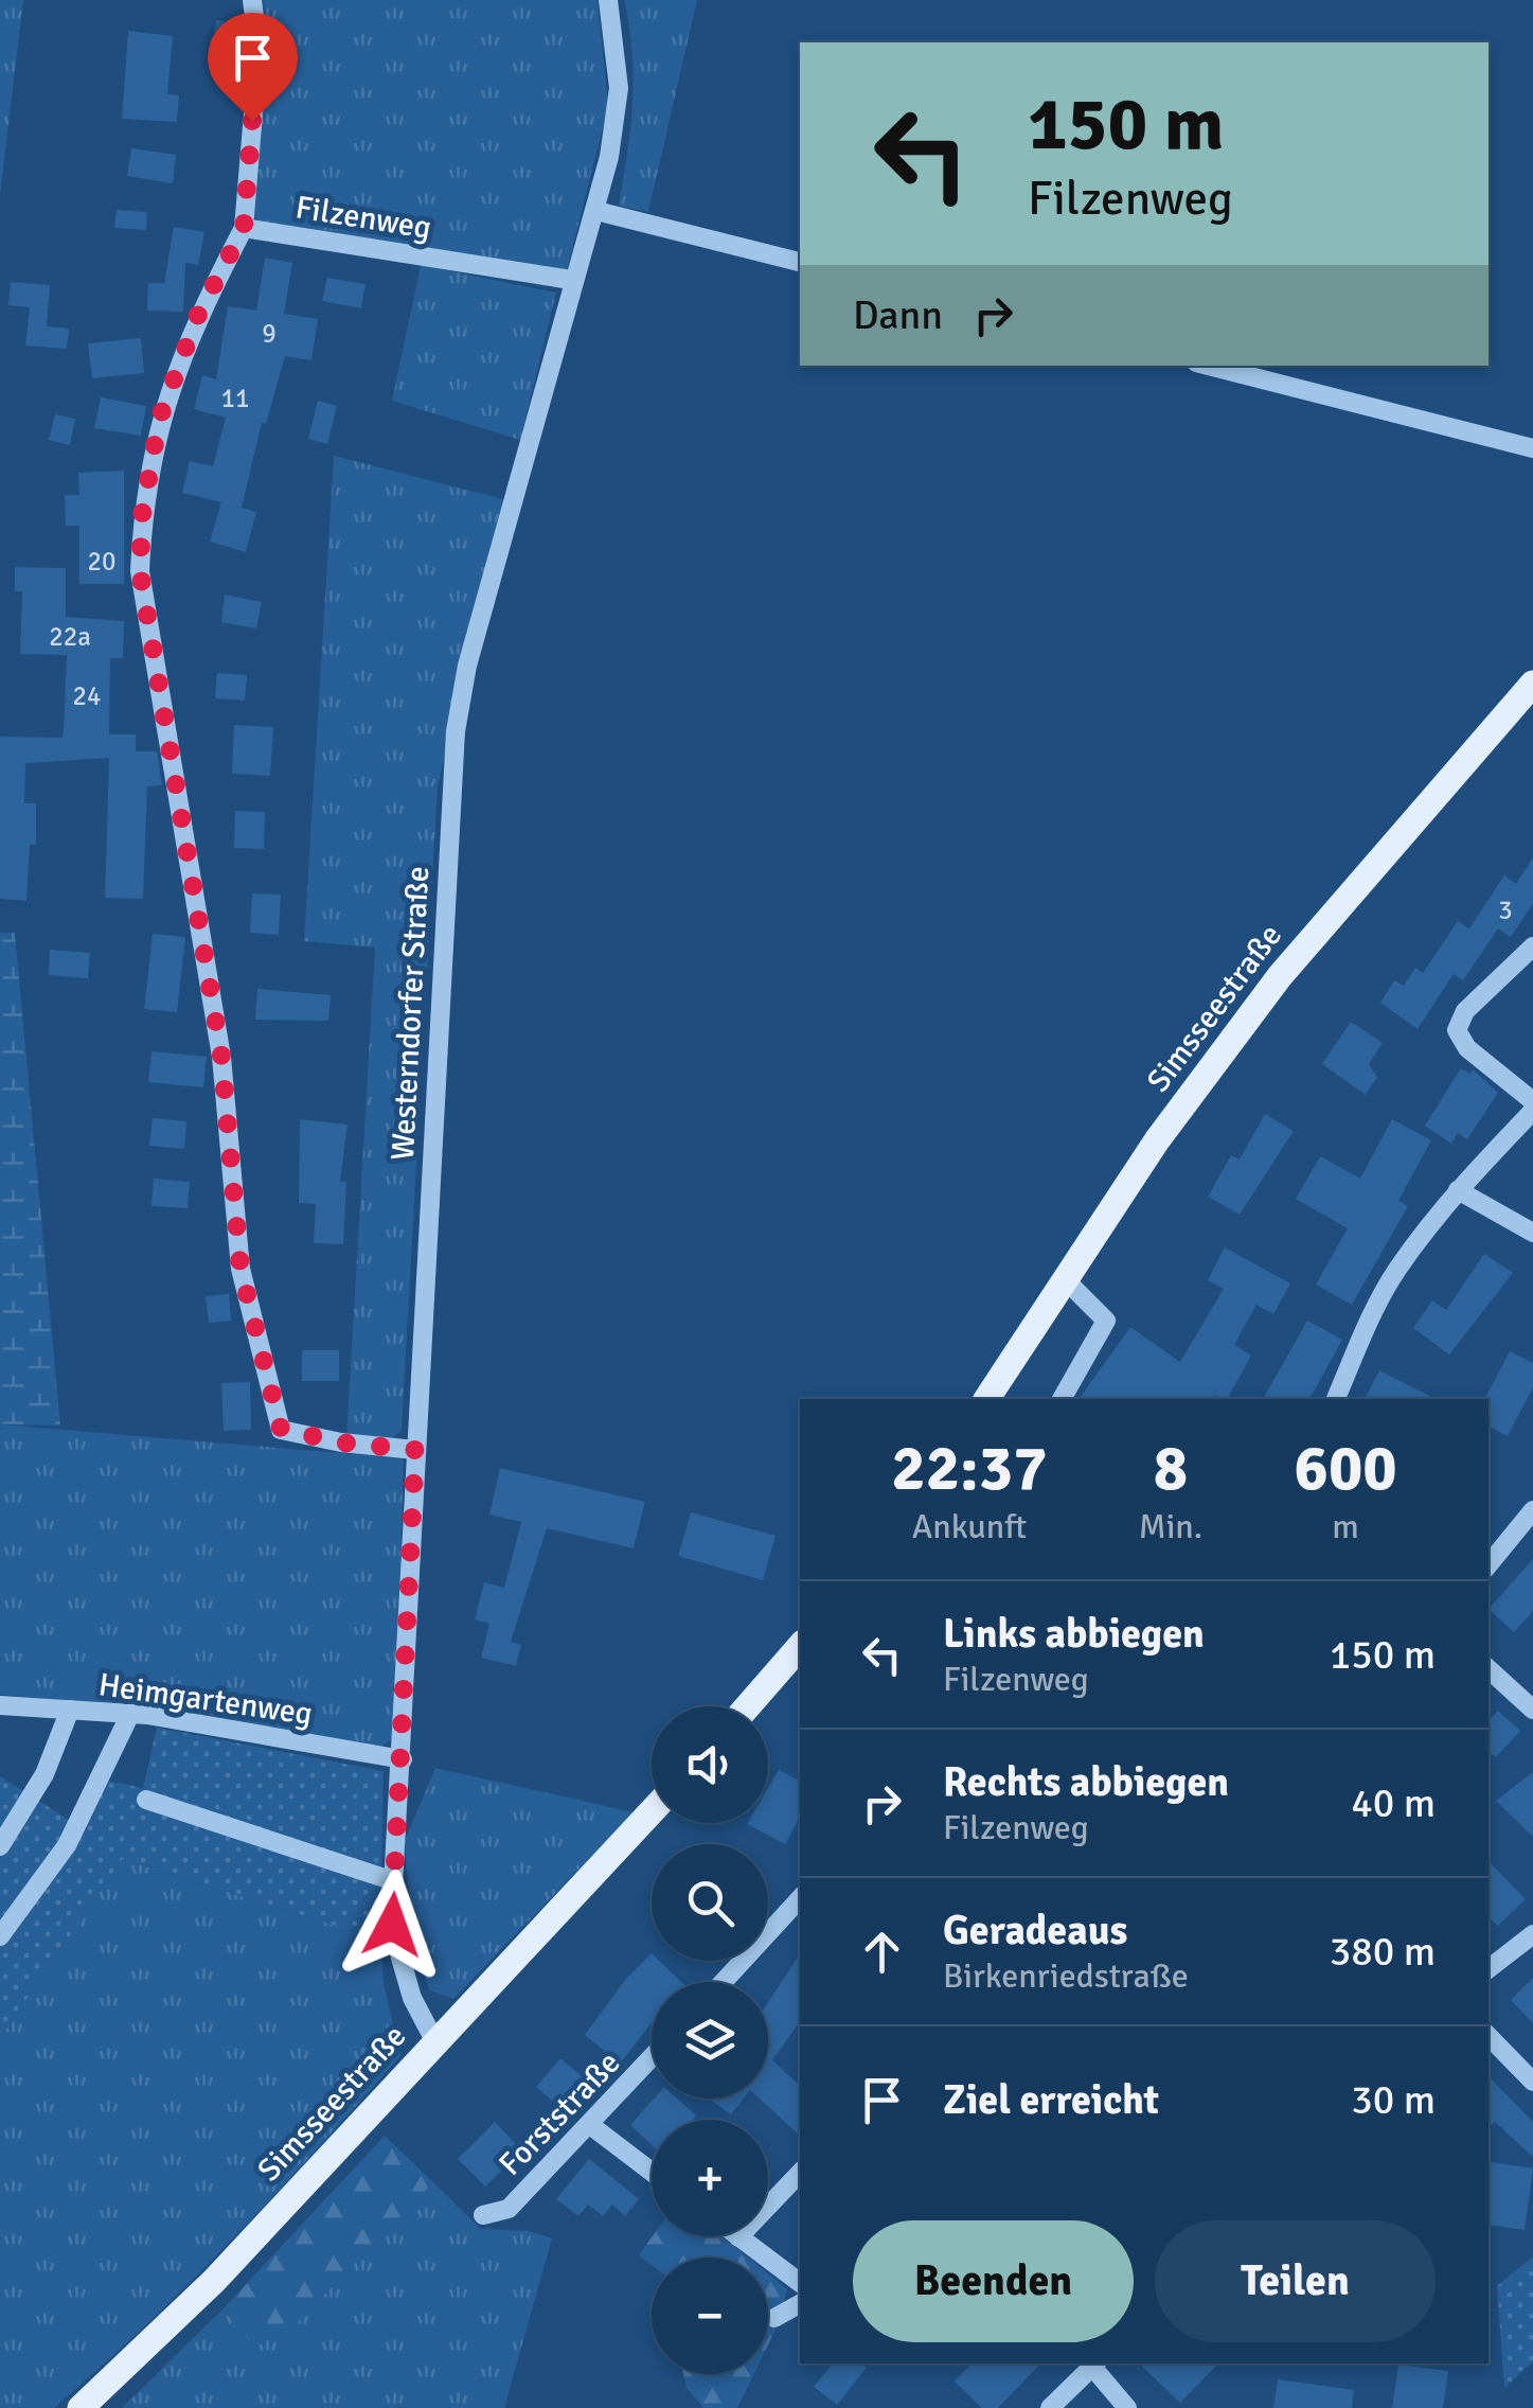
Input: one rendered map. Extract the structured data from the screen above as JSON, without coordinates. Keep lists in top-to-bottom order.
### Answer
{
  "streets": {
    "main road": ["Simsseestraße"],
    "street": [
      "Filzenweg",
      "Westerndorfer Straße",
      "Heimgartenweg",
      "Forststraße"
    ]
  },
  "crossings": [
    ["Filzenweg", "Westerndorfer Straße"],
    ["Simsseestraße", "Westerndorfer Straße"],
    ["Westerndorfer Straße", "Heimgartenweg"]
  ],
  "house_numbers": [
    "9",
    "11",
    "20",
    "22a",
    "24",
    "3"
  ],
  "page": {
    "turn": ["150 m", "Filzenweg"],
    "then": "Dann",
    "eta": [
      "22:37",
      "Ankunft",
      "8",
      "Min.",
      "600",
      "m"
    ],
    "list": [
      {
        "name": "Links abbiegen",
        "note": "Filzenweg",
        "value": "150 m"
      },
      {
        "name": "Rechts abbiegen",
        "note": "Filzenweg",
        "value": "40 m"
      },
      {
        "name": "Geradeaus",
        "note": "Birkenriedstraße",
        "value": "380 m"
      },
      {
        "name": "Ziel erreicht",
        "value": "30 m"
      }
    ],
    "map_buttons": ["+", "−"],
    "buttons": ["Beenden", "Teilen"]
  }
}
